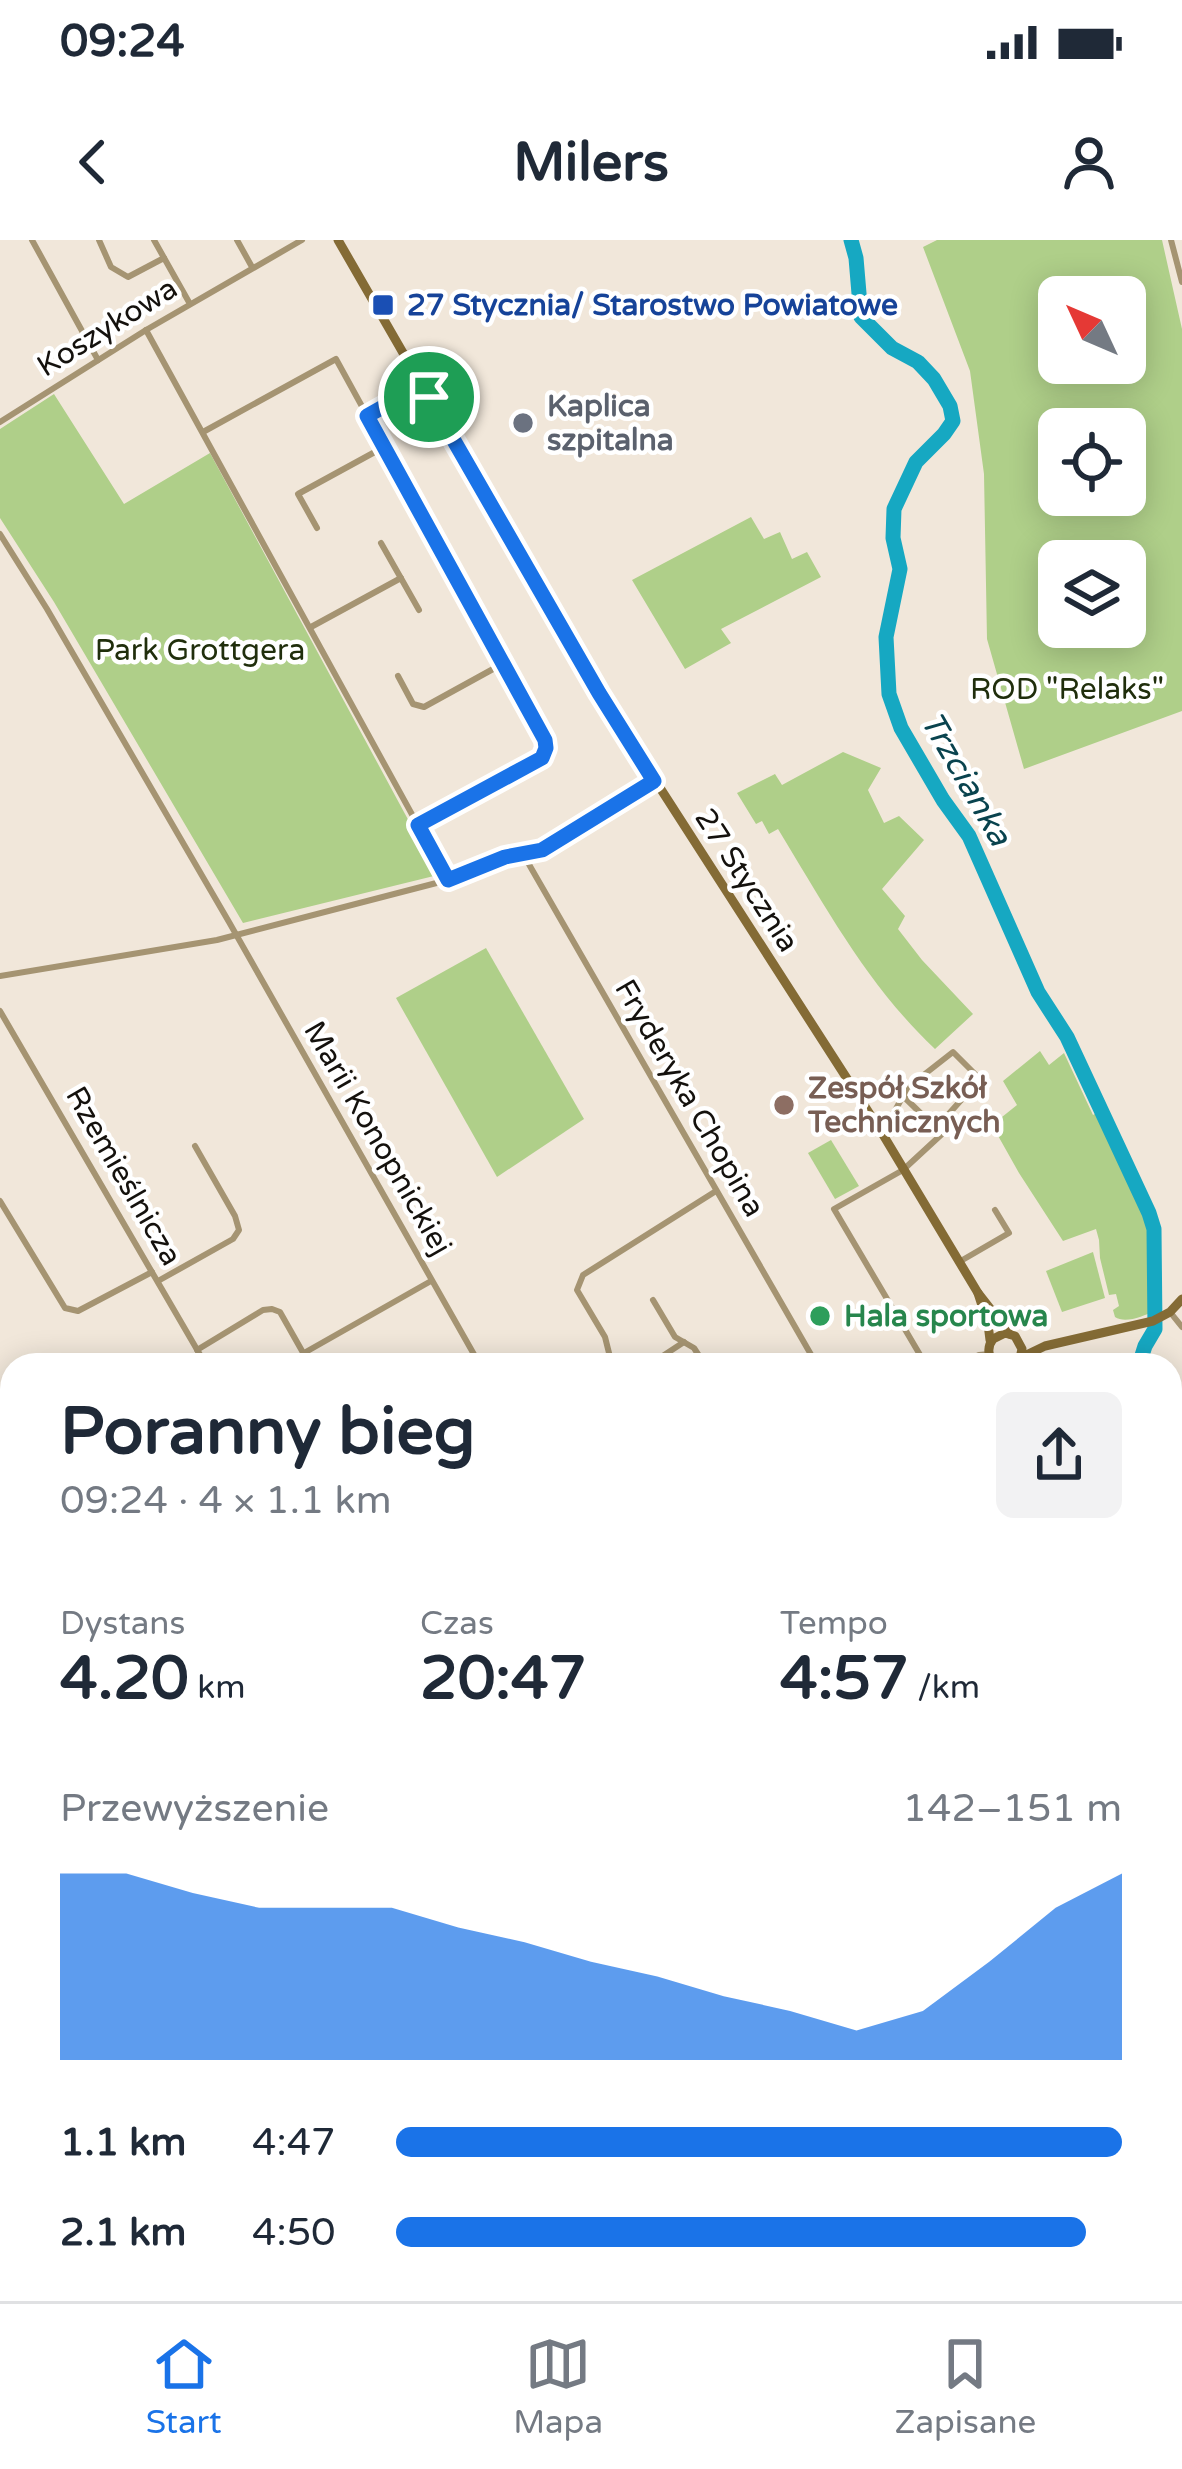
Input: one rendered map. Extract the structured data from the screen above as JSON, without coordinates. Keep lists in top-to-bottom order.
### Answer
{
  "streets": {
    "main road": ["27 Stycznia"],
    "street": [
      "Koszykowa",
      "Fryderyka Chopina",
      "Marii Konopnickiej",
      "Rzemieślnicza"
    ]
  },
  "water": ["Trzcianka"],
  "parks": ["Park Grottgera", "ROD \"Relaks\""],
  "places": {
    "transit": ["27 Stycznia/ Starostwo Powiatowe"],
    "other": ["Kaplica szpitalna", "Zespół Szkół Technicznych", "Hala sportowa"]
  },
  "north": "top left",
  "page": {
    "status": "09:24",
    "header": "Milers",
    "heading": ["Poranny bieg", "09:24 · 4 × 1.1 km"],
    "stats": [
      ["Dystans", "4.20 km"],
      ["Czas", "20:47"],
      ["Tempo", "4:57 /km"]
    ],
    "chart": ["Przewyższenie", "142–151 m"],
    "list": [
      {
        "name": "1.1 km",
        "note": "4:47"
      },
      {
        "name": "2.1 km",
        "note": "4:50"
      }
    ],
    "tabs": ["Start", "Mapa", "Zapisane"]
  }
}
